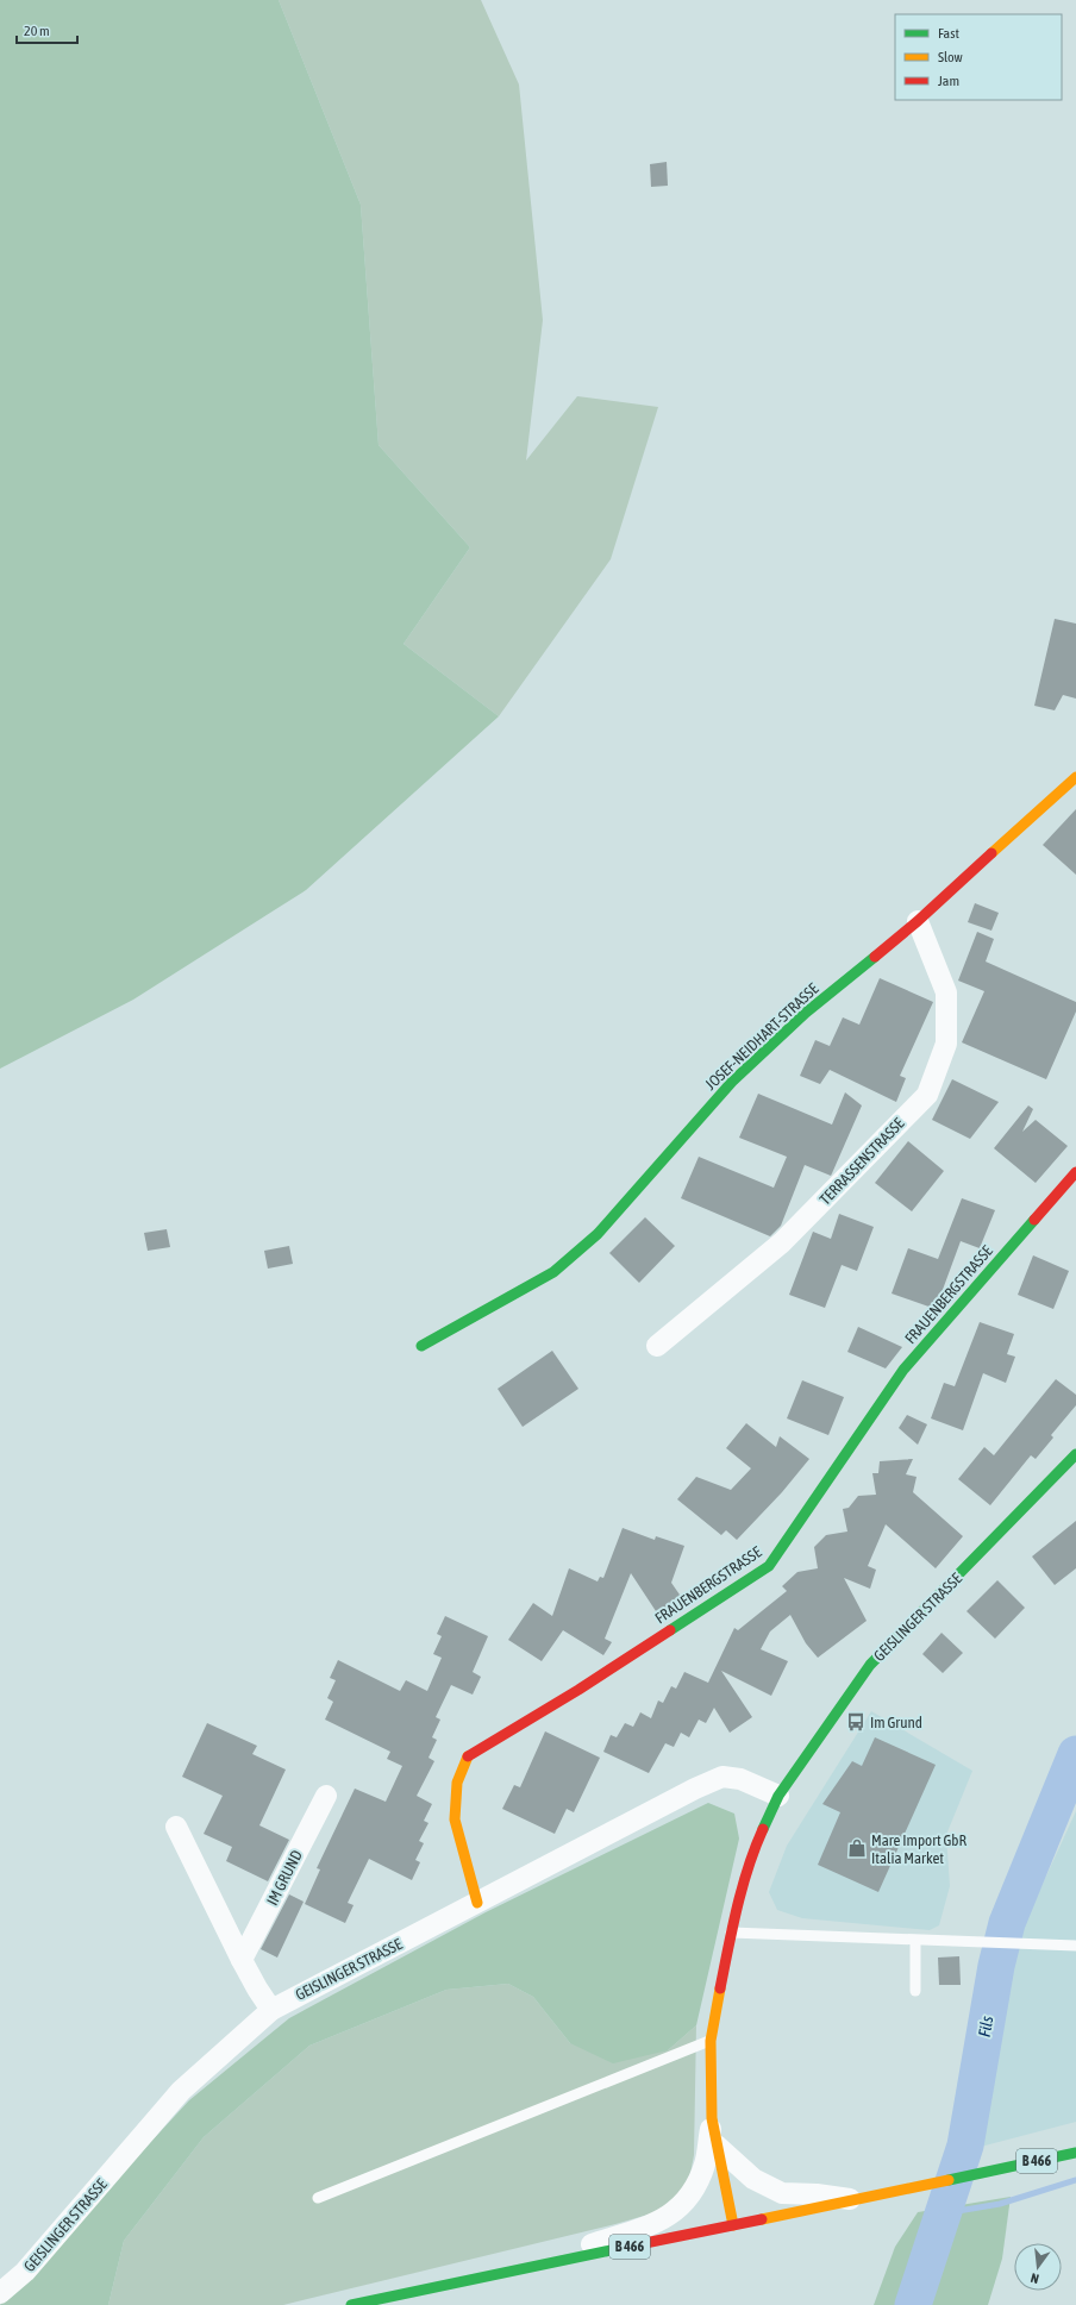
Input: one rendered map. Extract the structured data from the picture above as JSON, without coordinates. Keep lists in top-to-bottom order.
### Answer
{
  "streets": {
    "street": [
      "JOSEF-NEIDHART-STRASSE",
      "TERRASSENSTRASSE",
      "FRAUENBERGSTRASSE",
      "GEISLINGER STRASSE",
      "IM GRUND",
      "B 466"
    ]
  },
  "crossings": [
    ["JOSEF-NEIDHART-STRASSE", "TERRASSENSTRASSE"],
    ["FRAUENBERGSTRASSE", "GEISLINGER STRASSE"],
    ["GEISLINGER STRASSE", "B 466"]
  ],
  "water": ["Fils"],
  "places": {
    "bus stop": ["Im Grund"],
    "shop": ["Mare Import GbR Italia Market"]
  },
  "legend": ["Fast", "Slow", "Jam"],
  "scale_bar": "20 m",
  "north": "bottom"
}
